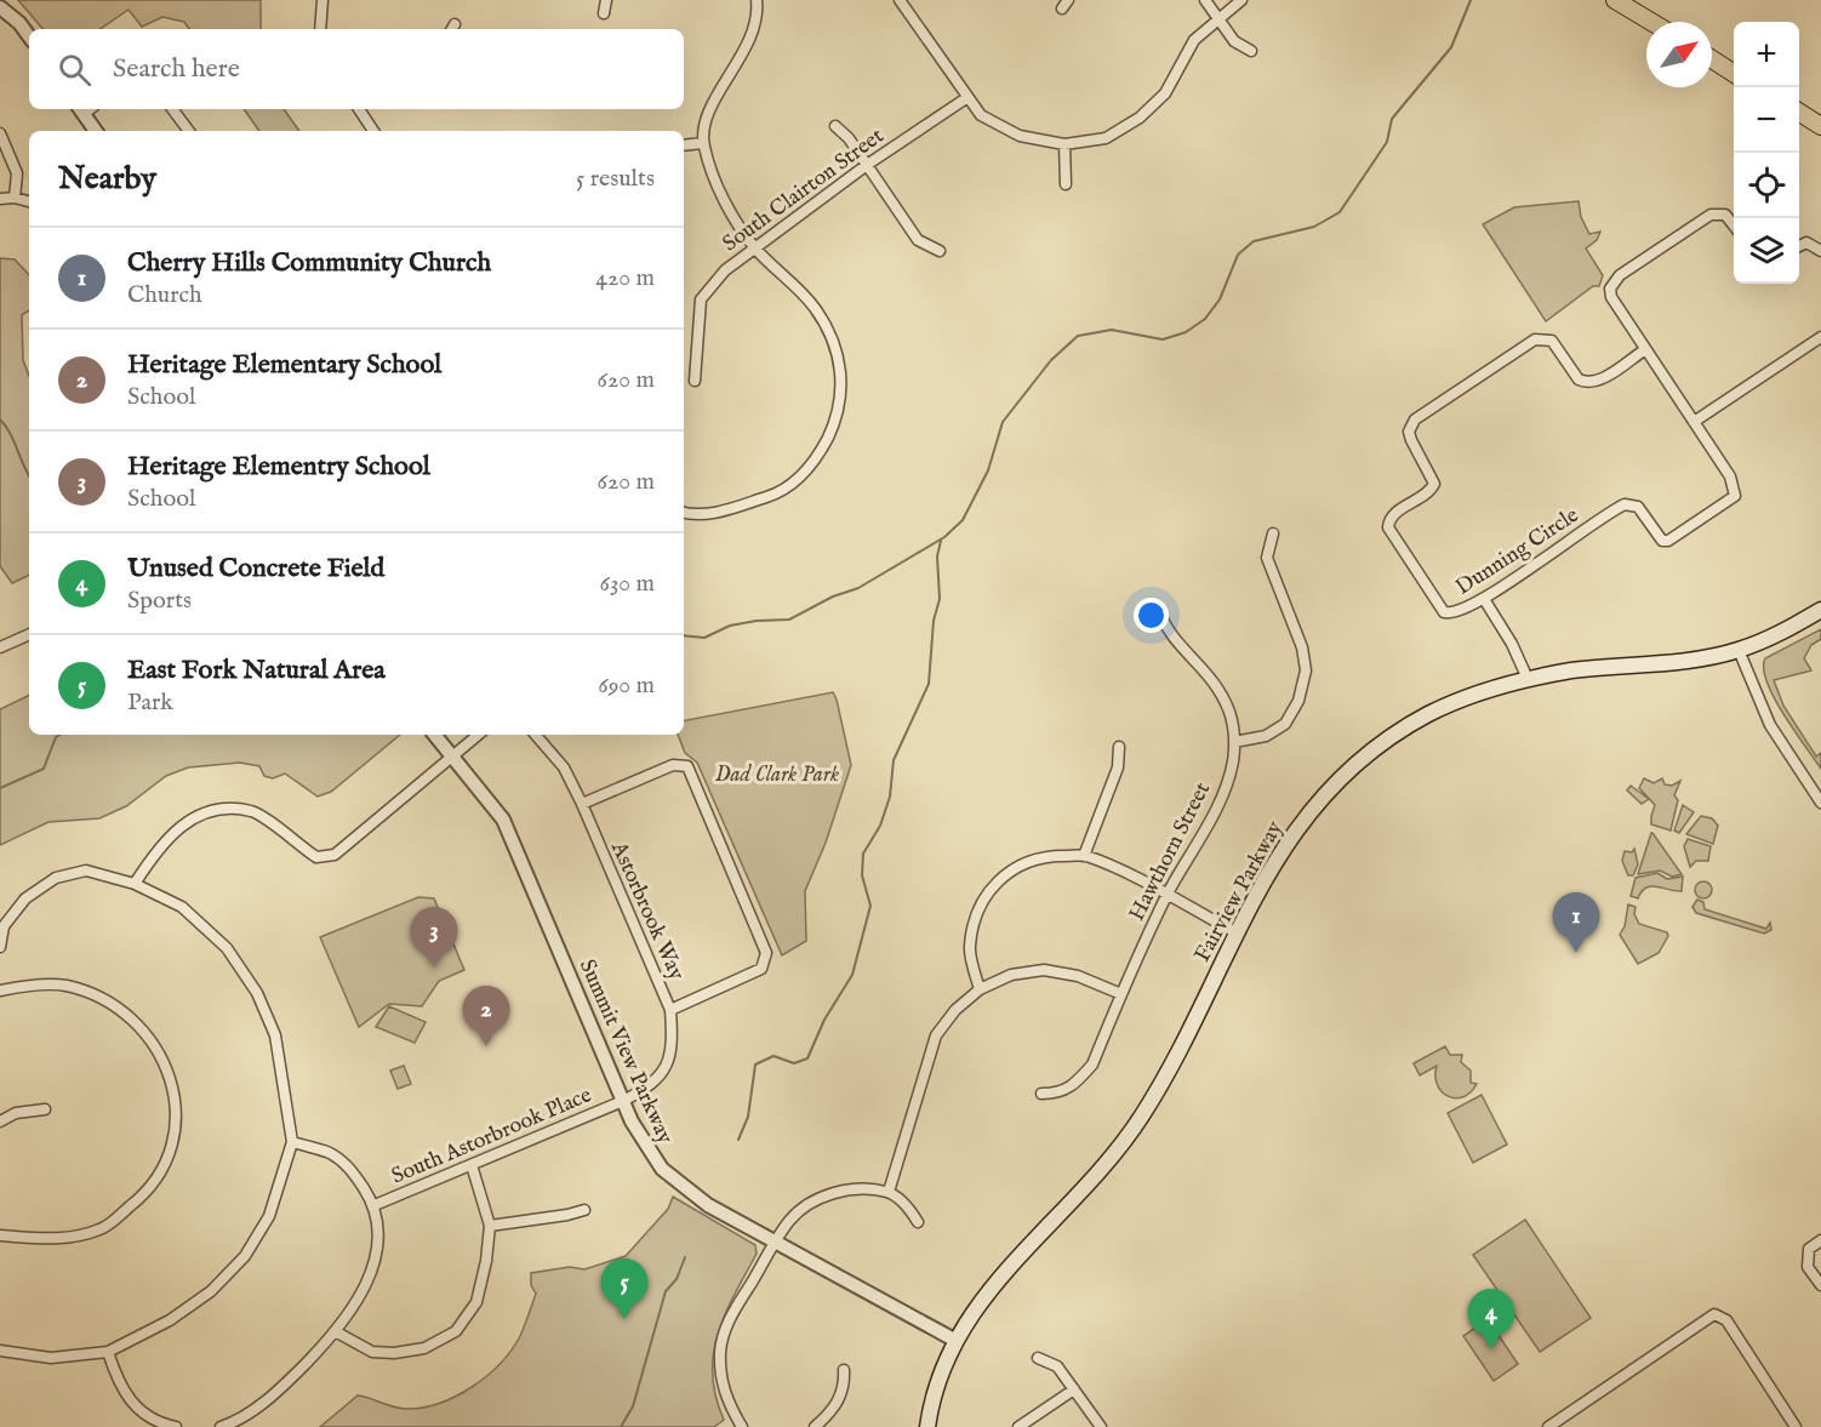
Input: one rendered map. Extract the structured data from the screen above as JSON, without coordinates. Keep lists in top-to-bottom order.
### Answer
{
  "streets": {
    "main road": ["Fairview Parkway"],
    "street": [
      "South Clairton Street",
      "Dunning Circle",
      "Hawthorn Street",
      "Astorbrook Way",
      "Summit View Parkway",
      "South Astorbrook Place"
    ]
  },
  "crossings": [
    ["Fairview Parkway", "Summit View Parkway"],
    ["Astorbrook Way", "Summit View Parkway"],
    ["Astorbrook Way", "South Astorbrook Place"],
    ["Summit View Parkway", "South Astorbrook Place"]
  ],
  "parks": ["Dad Clark Park"],
  "north": "top right",
  "page": {
    "map_buttons": ["+", "−"],
    "search": "Search here",
    "heading": ["Nearby", "5 results"],
    "list": [
      {
        "mark": "1",
        "name": "Cherry Hills Community Church",
        "note": "Church",
        "value": "420 m"
      },
      {
        "mark": "2",
        "name": "Heritage Elementary School",
        "note": "School",
        "value": "620 m"
      },
      {
        "mark": "3",
        "name": "Heritage Elementry School",
        "note": "School",
        "value": "620 m"
      },
      {
        "mark": "4",
        "name": "Unused Concrete Field",
        "note": "Sports",
        "value": "630 m"
      },
      {
        "mark": "5",
        "name": "East Fork Natural Area",
        "note": "Park",
        "value": "690 m"
      }
    ],
    "pins": [
      "1",
      "3",
      "2",
      "5",
      "4"
    ]
  }
}
